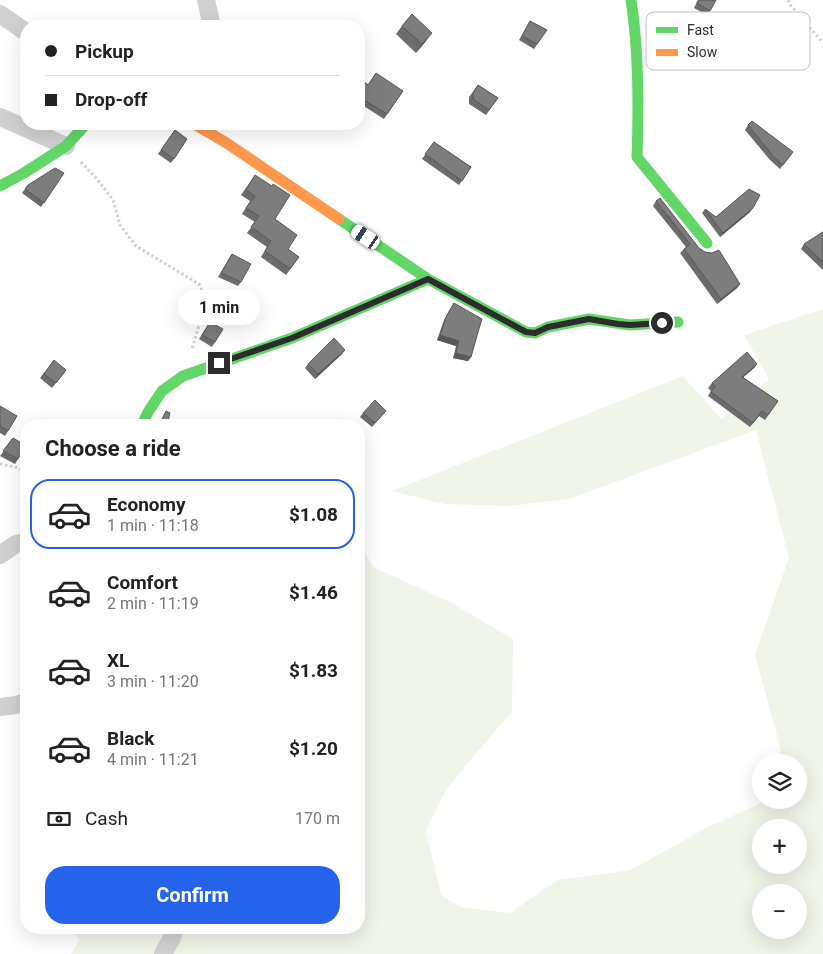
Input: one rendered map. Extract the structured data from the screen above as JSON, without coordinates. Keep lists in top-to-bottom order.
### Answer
{
  "legend": ["Fast", "Slow"],
  "page": {
    "banner": ["Pickup", "Drop-off"],
    "bubble": "1 min",
    "heading": "Choose a ride",
    "list": [
      {
        "name": "Economy",
        "note": "1 min · 11:18",
        "value": "$1.08"
      },
      {
        "name": "Comfort",
        "note": "2 min · 11:19",
        "value": "$1.46"
      },
      {
        "name": "XL",
        "note": "3 min · 11:20",
        "value": "$1.83"
      },
      {
        "name": "Black",
        "note": "4 min · 11:21",
        "value": "$1.20"
      }
    ],
    "map_buttons": ["+", "−"],
    "pay": ["Cash", "170 m"],
    "buttons": "Confirm"
  }
}
